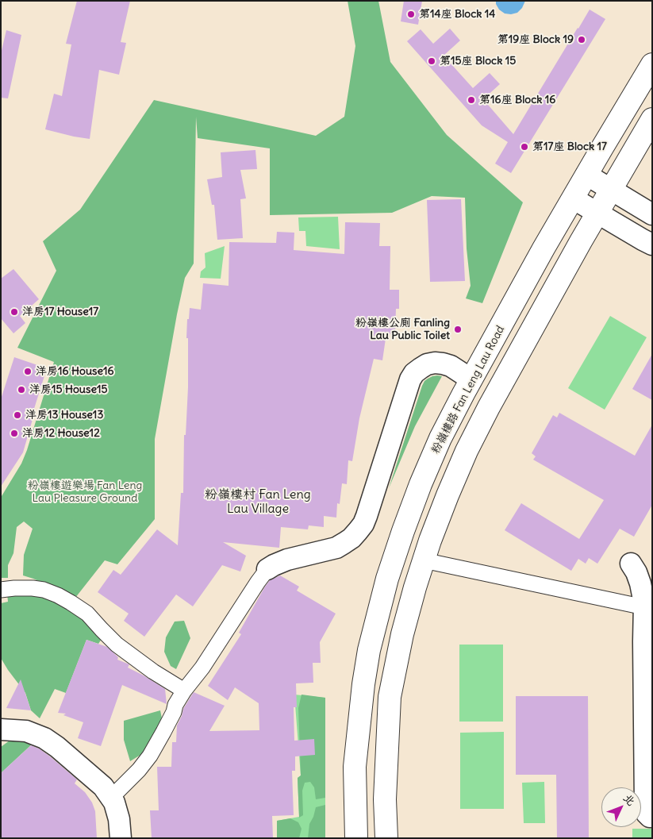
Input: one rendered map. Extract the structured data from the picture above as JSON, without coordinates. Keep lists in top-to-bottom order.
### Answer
{
  "streets": {
    "street": ["粉嶺樓路 Fan Leng Lau Road"]
  },
  "districts": ["粉嶺樓村 Fan Leng Lau Village"],
  "parks": ["粉嶺樓遊樂場 Fan Leng Lau Pleasure Ground"],
  "places": [
    "第14座 Block 14",
    "第19座 Block 19",
    "第15座 Block 15",
    "第16座 Block 16",
    "第17座 Block 17",
    "洋房17 House17",
    "粉嶺樓公廁 Fanling Lau Public Toilet",
    "洋房16 House16",
    "洋房15 House15",
    "洋房13 House13",
    "洋房12 House12"
  ],
  "north": "top right"
}
